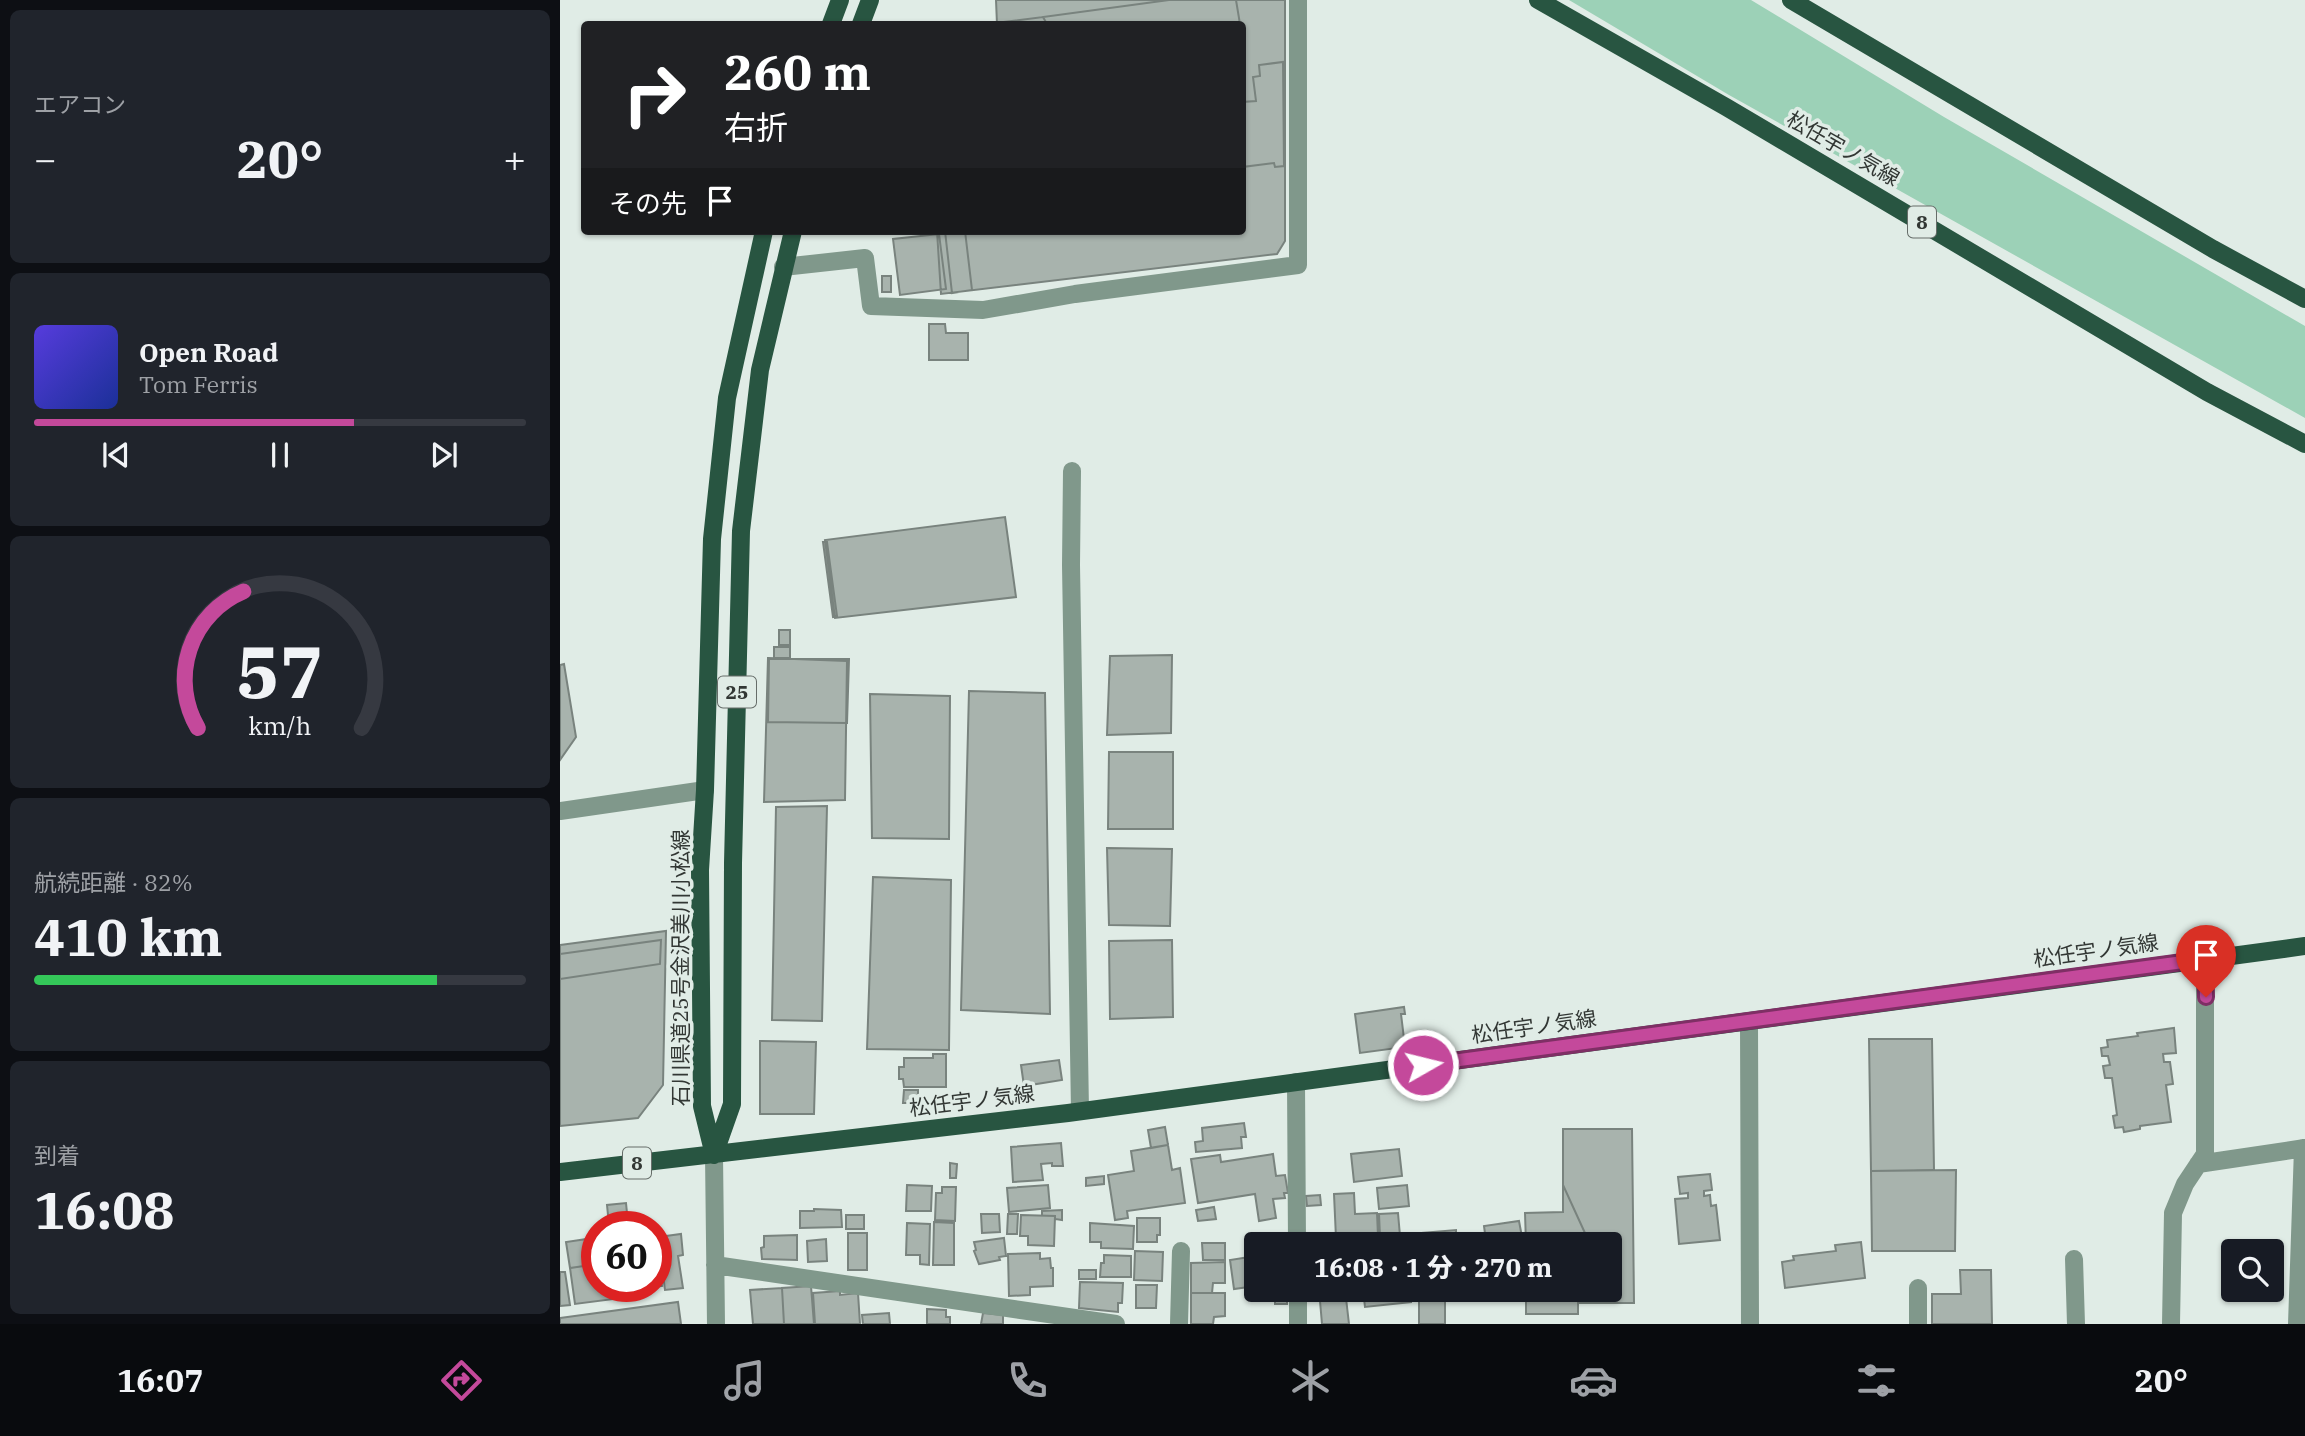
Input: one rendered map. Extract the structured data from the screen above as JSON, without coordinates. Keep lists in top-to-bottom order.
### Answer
{
  "streets": {
    "main road": [
      "松任宇ノ気線",
      "8",
      "25",
      "石川県道25号金沢美川小松線"
    ]
  },
  "crossings": [
    ["松任宇ノ気線", "25"],
    ["松任宇ノ気線", "石川県道25号金沢美川小松線"],
    ["25", "石川県道25号金沢美川小松線"]
  ],
  "page": {
    "tile": [
      "エアコン",
      ["航続距離 · 82%", "410 km"],
      ["到着", "16:08"]
    ],
    "turn": ["260 m", "右折"],
    "heat": ["−", "20°", "+"],
    "then": "その先",
    "song": ["Open Road", "Tom Ferris"],
    "limit": "60",
    "trip": "16:08 · 1 分 · 270 m",
    "tabs": ["16:07", "20°"],
    "gauge": ["57", "km/h"]
  }
}
